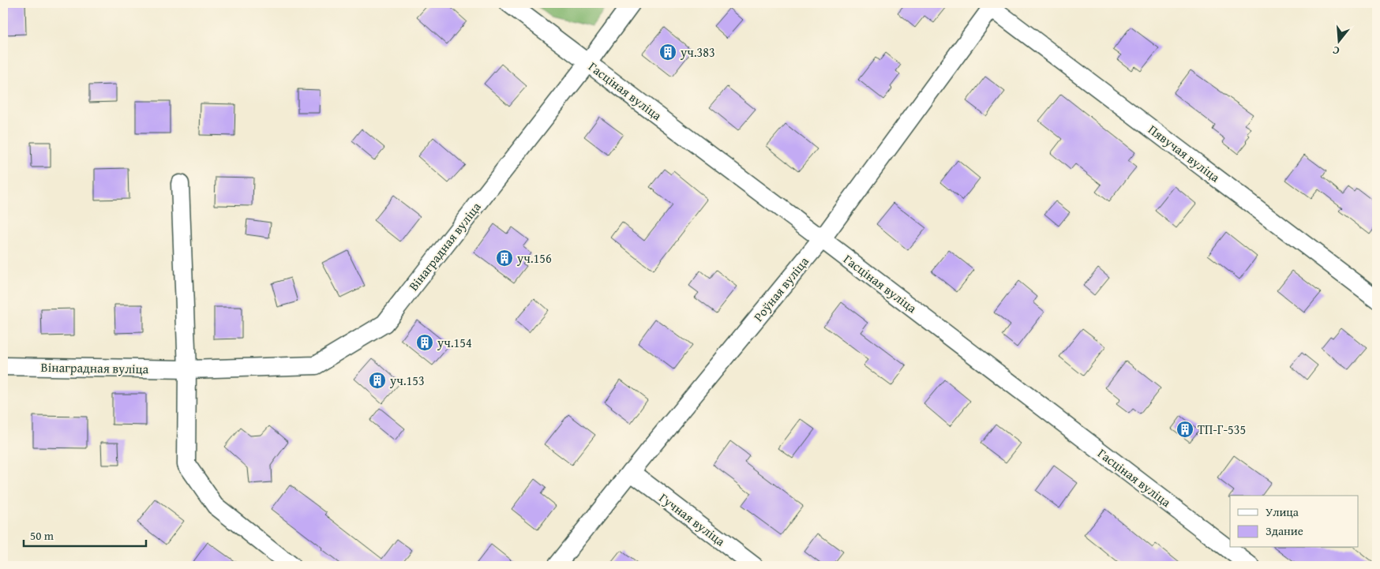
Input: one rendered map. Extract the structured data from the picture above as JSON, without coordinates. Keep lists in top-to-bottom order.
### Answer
{
  "streets": {
    "street": [
      "Гасціная вуліца",
      "Пявучая вуліца",
      "Вінаградная вуліца",
      "Роўная вуліца",
      "Гучная вуліца"
    ]
  },
  "crossings": [
    ["Гасціная вуліца", "Вінаградная вуліца"],
    ["Гасціная вуліца", "Роўная вуліца"],
    ["Пявучая вуліца", "Роўная вуліца"],
    ["Роўная вуліца", "Гучная вуліца"]
  ],
  "places": {
    "building": [
      "уч.383",
      "уч.156",
      "уч.154",
      "уч.153",
      "ТП-Г-535"
    ]
  },
  "legend": ["Улица", "Здание"],
  "scale_bar": "50 m",
  "north": "bottom"
}
